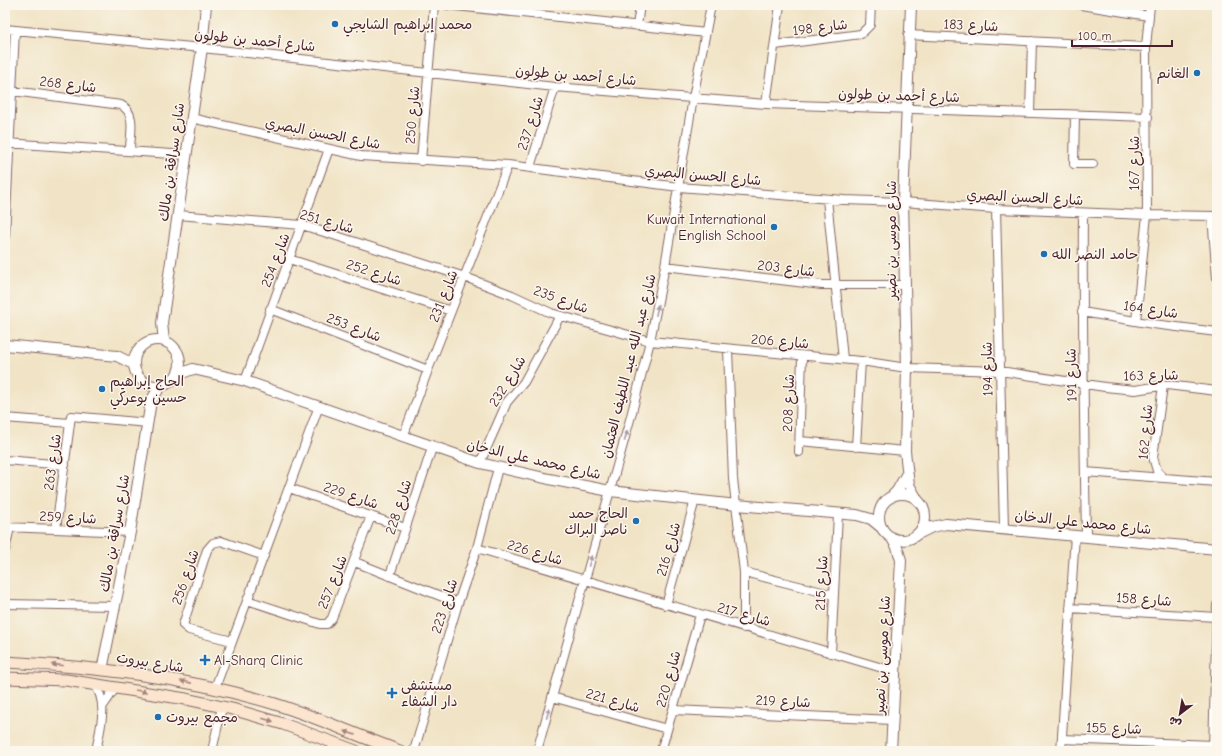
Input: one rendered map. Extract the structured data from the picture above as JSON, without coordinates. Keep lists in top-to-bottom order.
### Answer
{
  "streets": {
    "main road": ["شارع بيروت"],
    "street": [
      "شارع 183",
      "شارع 198",
      "شارع أحمد بن طولون",
      "شارع 268",
      "شارع 250",
      "شارع 237",
      "شارع الحسن البصري",
      "شارع سراقة بن مالك",
      "شارع 167",
      "شارع 251",
      "شارع موسى بن نصير",
      "شارع 254",
      "شارع 203",
      "شارع 252",
      "شارع 231",
      "شارع 235",
      "شارع 164",
      "شارع 253",
      "شارع 206",
      "شارع عبد الله عبد اللطيف العثمان",
      "شارع 194",
      "شارع 191",
      "شارع 163",
      "شارع 232",
      "شارع 208",
      "شارع 162",
      "شارع محمد علي الدخان",
      "شارع 263",
      "شارع 229",
      "شارع 228",
      "شارع 259",
      "شارع 216",
      "شارع 226",
      "شارع 256",
      "شارع 257",
      "شارع 215",
      "شارع 158",
      "شارع 223",
      "شارع 217",
      "شارع 220",
      "شارع 221",
      "شارع 219",
      "شارع 155"
    ]
  },
  "crossings": [
    ["شارع 183", "شارع 167"],
    ["شارع 183", "شارع موسى بن نصير"],
    ["شارع 198", "شارع أحمد بن طولون"],
    ["شارع أحمد بن طولون", "شارع 250"],
    ["شارع أحمد بن طولون", "شارع 237"],
    ["شارع أحمد بن طولون", "شارع سراقة بن مالك"],
    ["شارع أحمد بن طولون", "شارع 167"],
    ["شارع أحمد بن طولون", "شارع موسى بن نصير"],
    ["شارع أحمد بن طولون", "شارع عبد الله عبد اللطيف العثمان"],
    ["شارع 250", "شارع الحسن البصري"],
    ["شارع 237", "شارع الحسن البصري"],
    ["شارع الحسن البصري", "شارع سراقة بن مالك"],
    ["شارع الحسن البصري", "شارع 167"],
    ["شارع الحسن البصري", "شارع موسى بن نصير"],
    ["شارع الحسن البصري", "شارع 254"],
    ["شارع الحسن البصري", "شارع 231"],
    ["شارع الحسن البصري", "شارع عبد الله عبد اللطيف العثمان"],
    ["شارع الحسن البصري", "شارع 194"],
    ["شارع الحسن البصري", "شارع 191"],
    ["شارع سراقة بن مالك", "شارع 251"],
    ["شارع سراقة بن مالك", "شارع محمد علي الدخان"],
    ["شارع سراقة بن مالك", "شارع 259"],
    ["شارع سراقة بن مالك", "شارع بيروت"],
    ["شارع 167", "شارع 164"],
    ["شارع 251", "شارع 254"],
    ["شارع 251", "شارع 231"],
    ["شارع 251", "شارع 235"],
    ["شارع موسى بن نصير", "شارع 203"],
    ["شارع موسى بن نصير", "شارع 206"],
    ["شارع موسى بن نصير", "شارع محمد علي الدخان"],
    ["شارع موسى بن نصير", "شارع 217"],
    ["شارع موسى بن نصير", "شارع 219"],
    ["شارع 254", "شارع 252"],
    ["شارع 254", "شارع 253"],
    ["شارع 254", "شارع محمد علي الدخان"],
    ["شارع 203", "شارع عبد الله عبد اللطيف العثمان"],
    ["شارع 252", "شارع 231"],
    ["شارع 231", "شارع 235"],
    ["شارع 231", "شارع 253"],
    ["شارع 231", "شارع محمد علي الدخان"],
    ["شارع 235", "شارع 206"],
    ["شارع 235", "شارع عبد الله عبد اللطيف العثمان"],
    ["شارع 235", "شارع 232"],
    ["شارع 164", "شارع 191"],
    ["شارع 206", "شارع عبد الله عبد اللطيف العثمان"],
    ["شارع 206", "شارع 194"],
    ["شارع 206", "شارع 163"],
    ["شارع 206", "شارع 208"],
    ["شارع عبد الله عبد اللطيف العثمان", "شارع محمد علي الدخان"],
    ["شارع عبد الله عبد اللطيف العثمان", "شارع 226"],
    ["شارع عبد الله عبد اللطيف العثمان", "شارع 217"],
    ["شارع عبد الله عبد اللطيف العثمان", "شارع 221"],
    ["شارع 194", "شارع 163"],
    ["شارع 194", "شارع محمد علي الدخان"],
    ["شارع 191", "شارع 163"],
    ["شارع 191", "شارع 162"],
    ["شارع 191", "شارع محمد علي الدخان"],
    ["شارع 163", "شارع 162"],
    ["شارع 232", "شارع محمد علي الدخان"],
    ["شارع محمد علي الدخان", "شارع 228"],
    ["شارع محمد علي الدخان", "شارع 216"],
    ["شارع محمد علي الدخان", "شارع 215"],
    ["شارع محمد علي الدخان", "شارع 223"],
    ["شارع 263", "شارع 259"],
    ["شارع 229", "شارع 228"],
    ["شارع 229", "شارع 257"],
    ["شارع 216", "شارع 217"],
    ["شارع 226", "شارع 223"],
    ["شارع 226", "شارع 217"],
    ["شارع 215", "شارع 217"],
    ["شارع 217", "شارع 220"],
    ["شارع 220", "شارع 221"],
    ["شارع 220", "شارع 219"]
  ],
  "one_way": ["شارع عبد الله عبد اللطيف العثمان"],
  "places": {
    "other": [
      "محمد إبراهيم الشايجي",
      "الغانم",
      "Kuwait International English School",
      "حامد النصر الله",
      "الحاج إبراهيم حسين بوعركي",
      "الحاج حمد ناصر البراك",
      "مجمع بيروت"
    ],
    "health": ["Al-Sharq Clinic", "مستشفى دار الشفاء"]
  },
  "scale_bar": "100 m",
  "north": "bottom left"
}
